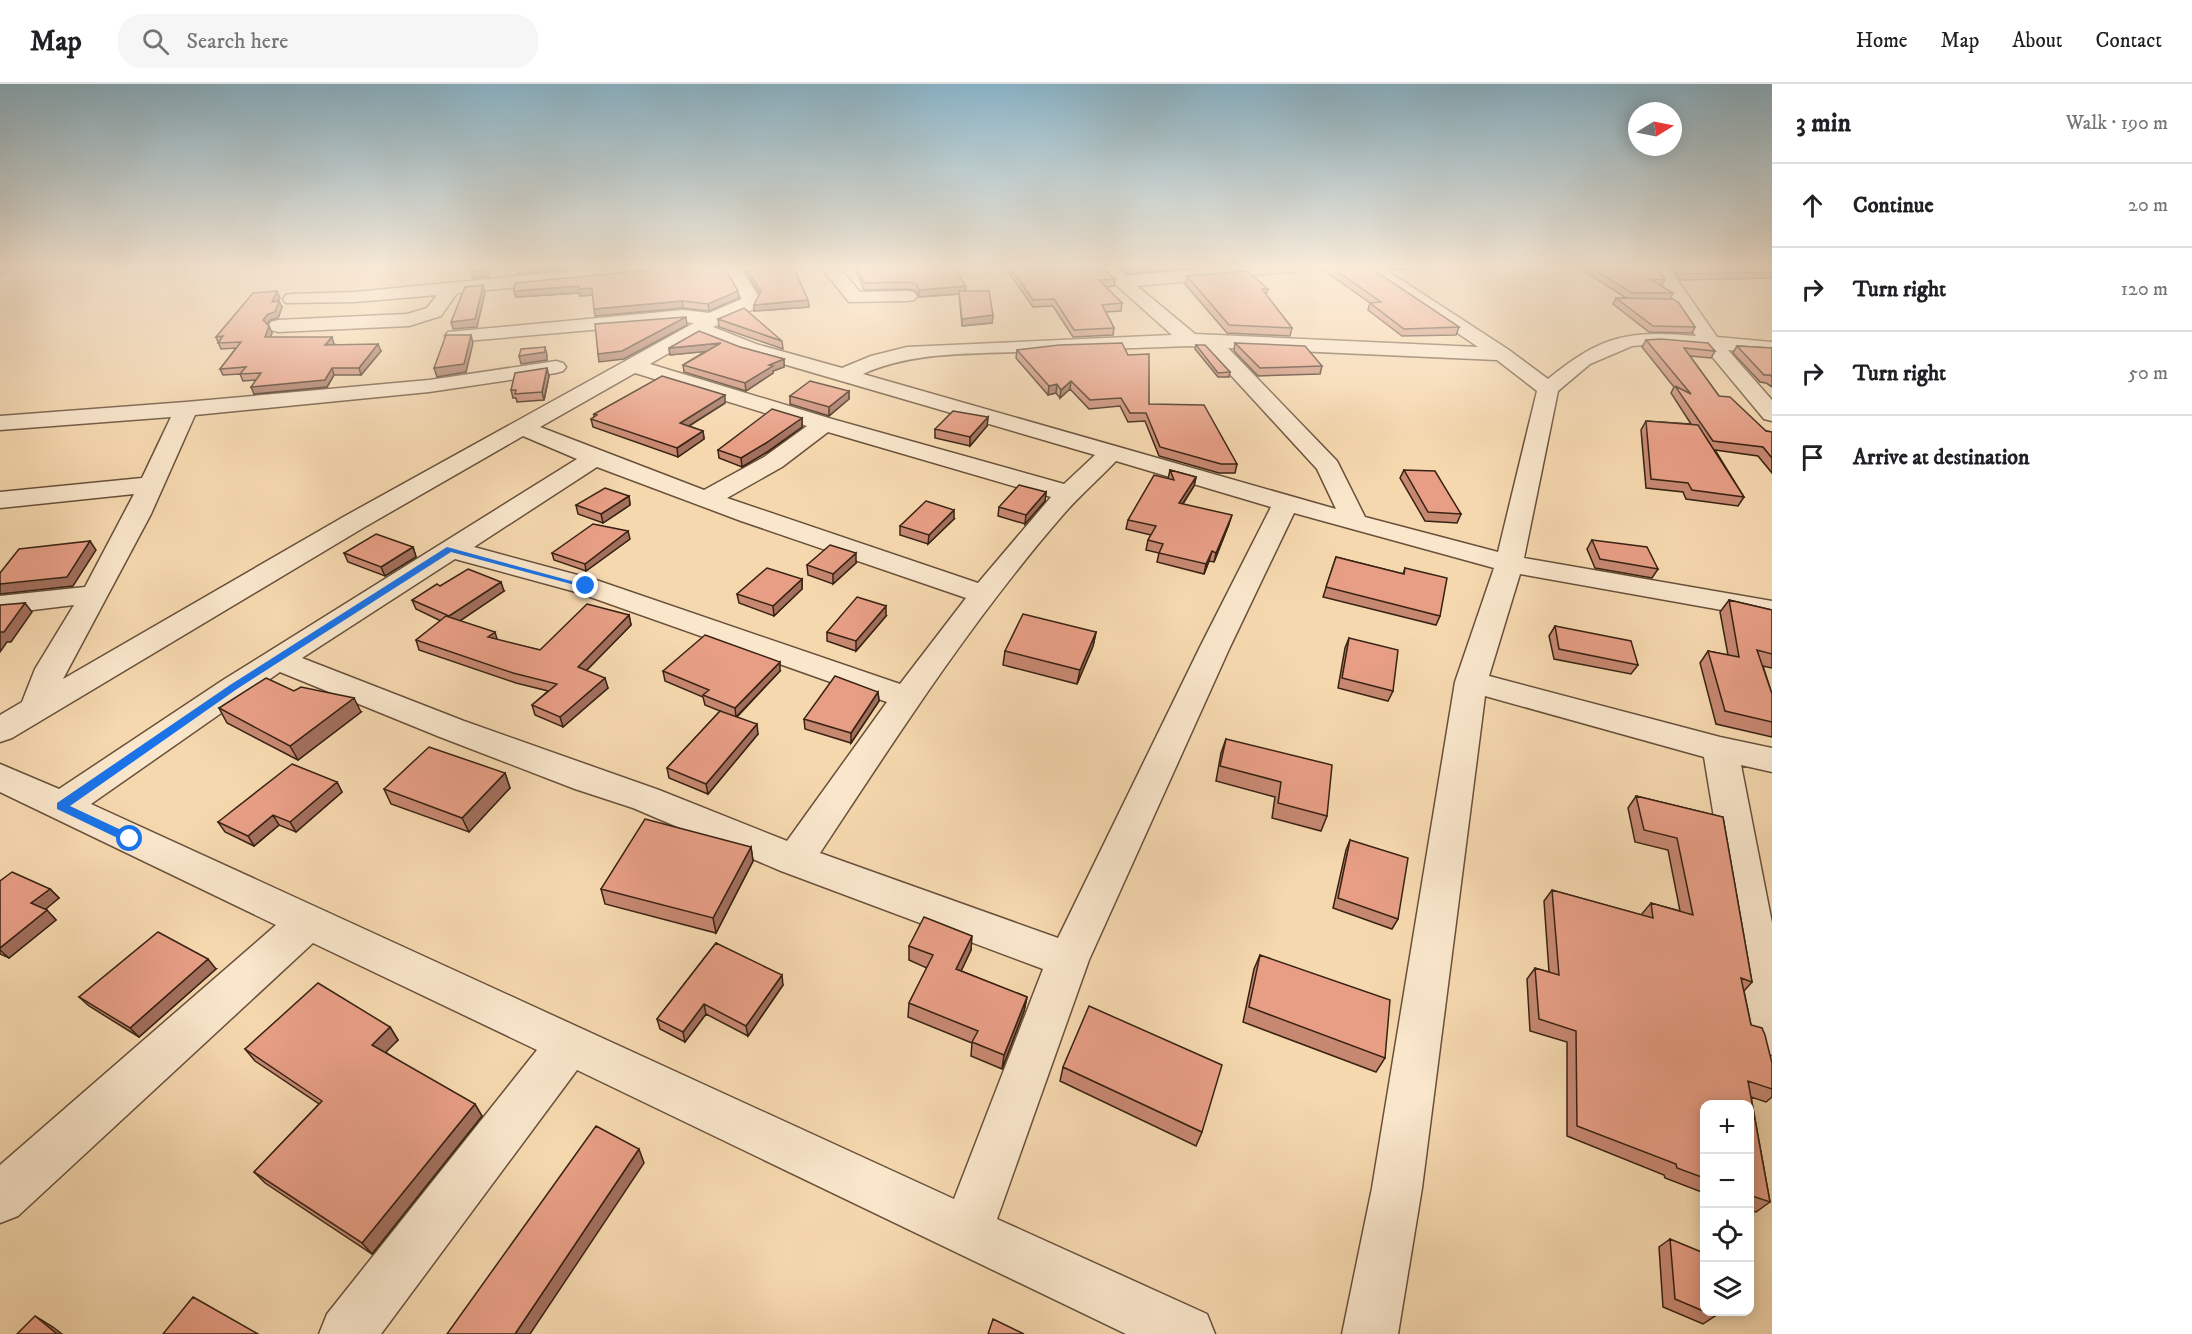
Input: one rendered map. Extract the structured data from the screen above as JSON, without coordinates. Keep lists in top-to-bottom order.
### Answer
{
  "north": "right",
  "page": {
    "header": "Map",
    "search": "Search here",
    "nav": [
      "Home",
      "Map",
      "About",
      "Contact"
    ],
    "heading": ["3 min", "Walk · 190 m"],
    "list": [
      ["Continue", "20 m"],
      ["Turn right", "120 m"],
      ["Turn right", "50 m"],
      "Arrive at destination"
    ],
    "map_buttons": ["+", "−"]
  }
}
